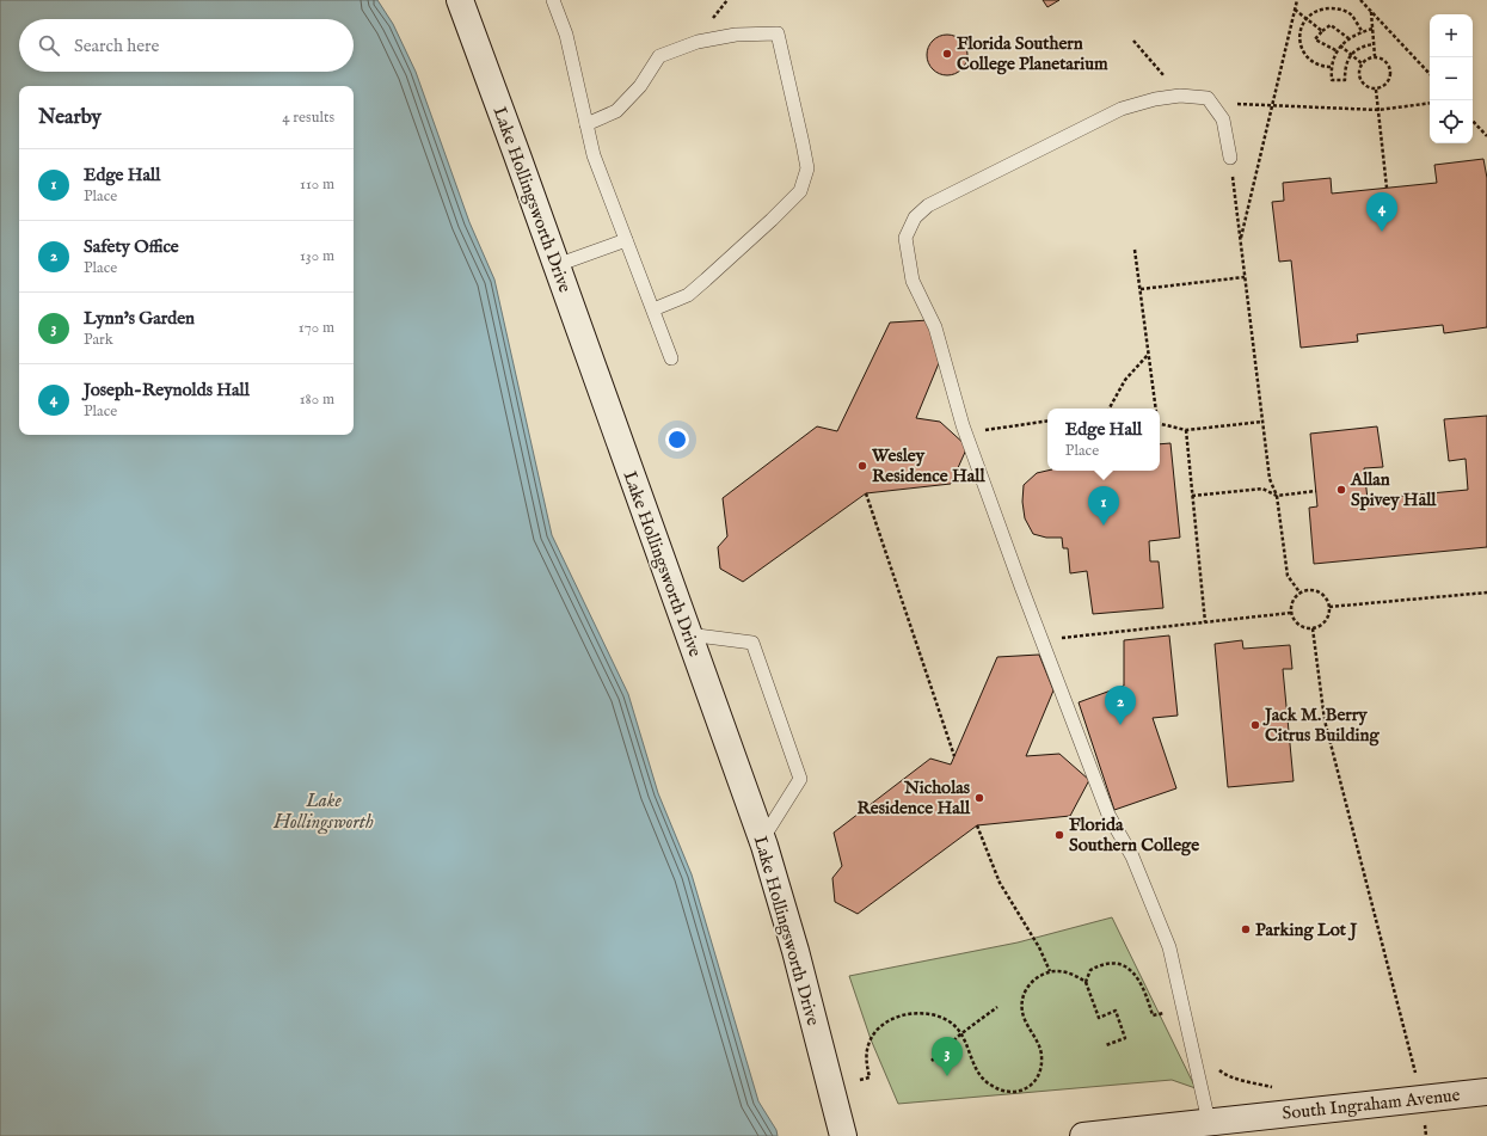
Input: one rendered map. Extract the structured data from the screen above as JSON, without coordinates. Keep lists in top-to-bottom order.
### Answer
{
  "streets": {
    "street": ["Lake Hollingsworth Drive", "South Ingraham Avenue"]
  },
  "water": ["Lake Hollingsworth"],
  "places": [
    "Florida Southern College Planetarium",
    "Wesley Residence Hall",
    "Allan Spivey Hall",
    "Jack M. Berry Citrus Building",
    "Nicholas Residence Hall",
    "Florida Southern College",
    "Parking Lot J"
  ],
  "page": {
    "map_buttons": ["+", "−"],
    "search": "Search here",
    "heading": ["Nearby", "4 results"],
    "list": [
      {
        "mark": "1",
        "name": "Edge Hall",
        "note": "Place",
        "value": "110 m"
      },
      {
        "mark": "2",
        "name": "Safety Office",
        "note": "Place",
        "value": "130 m"
      },
      {
        "mark": "3",
        "name": "Lynn's Garden",
        "note": "Park",
        "value": "170 m"
      },
      {
        "mark": "4",
        "name": "Joseph-Reynolds Hall",
        "note": "Place",
        "value": "180 m"
      }
    ],
    "pins": [
      "4",
      "1",
      "2",
      "3"
    ],
    "popup": ["Edge Hall", "Place"]
  }
}
